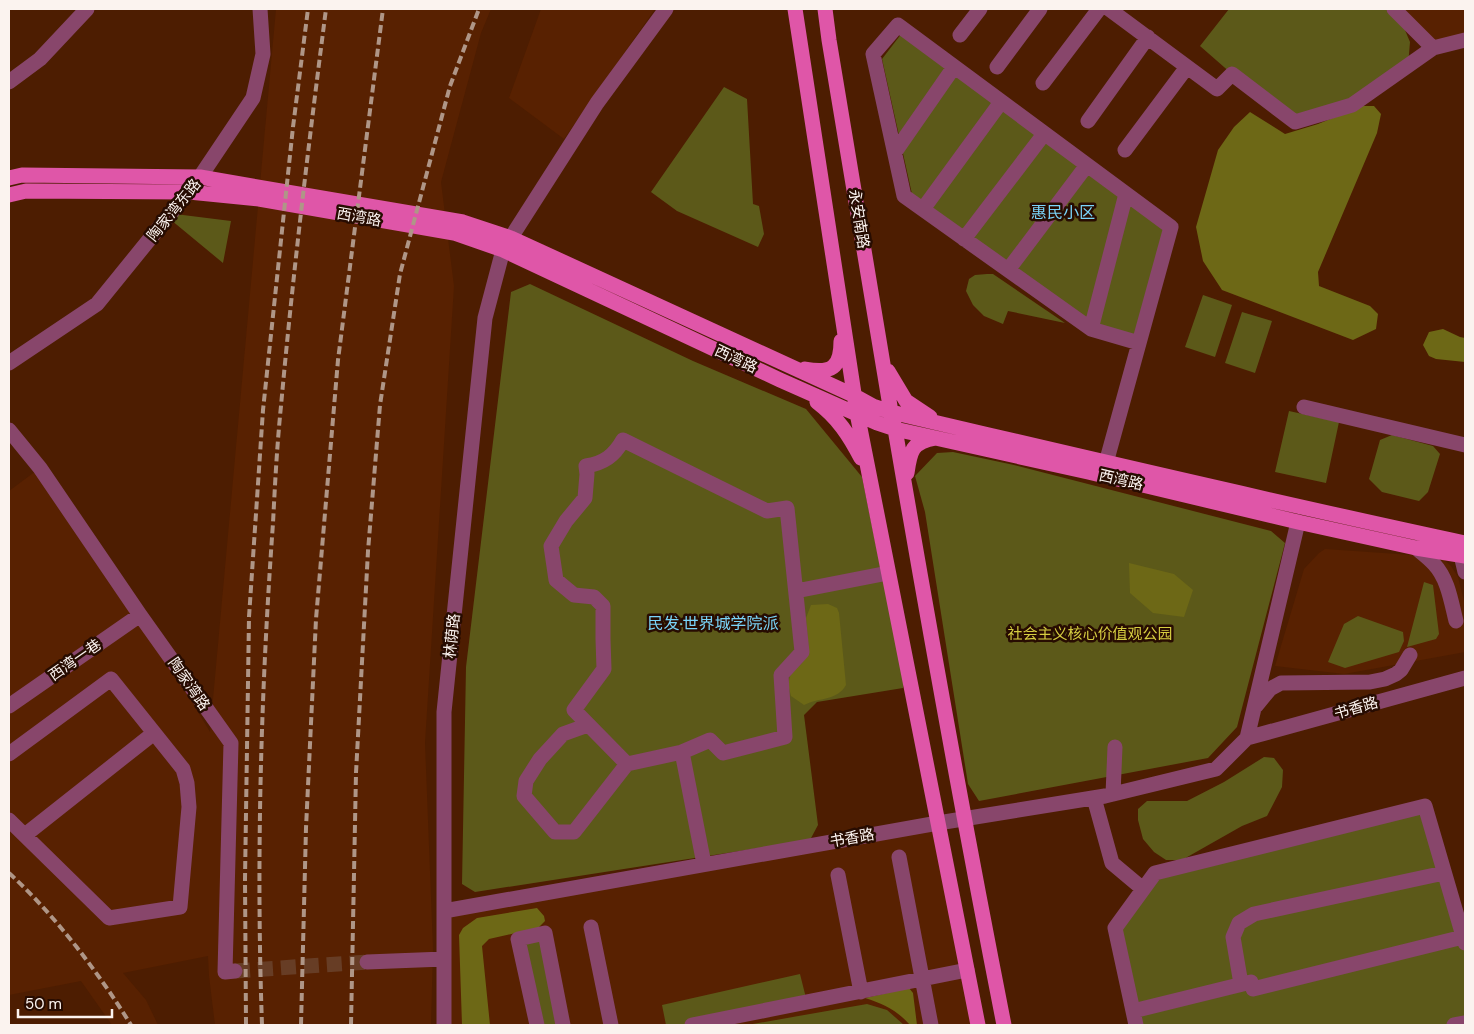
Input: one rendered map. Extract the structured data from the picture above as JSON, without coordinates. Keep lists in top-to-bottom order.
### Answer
{
  "streets": {
    "main road": ["西湾路", "永安南路"],
    "street": [
      "陶家湾东路",
      "林荫路",
      "西湾一巷",
      "陶家湾路",
      "书香路"
    ]
  },
  "crossings": [
    ["陶家湾东路", "西湾路"],
    ["西湾路", "永安南路"],
    ["西湾路", "林荫路"],
    ["永安南路", "书香路"],
    ["林荫路", "书香路"],
    ["西湾一巷", "陶家湾路"]
  ],
  "districts": ["惠民小区", "民发·世界城学院派"],
  "parks": ["社会主义核心价值观公园"],
  "scale_bar": "50 m"
}
